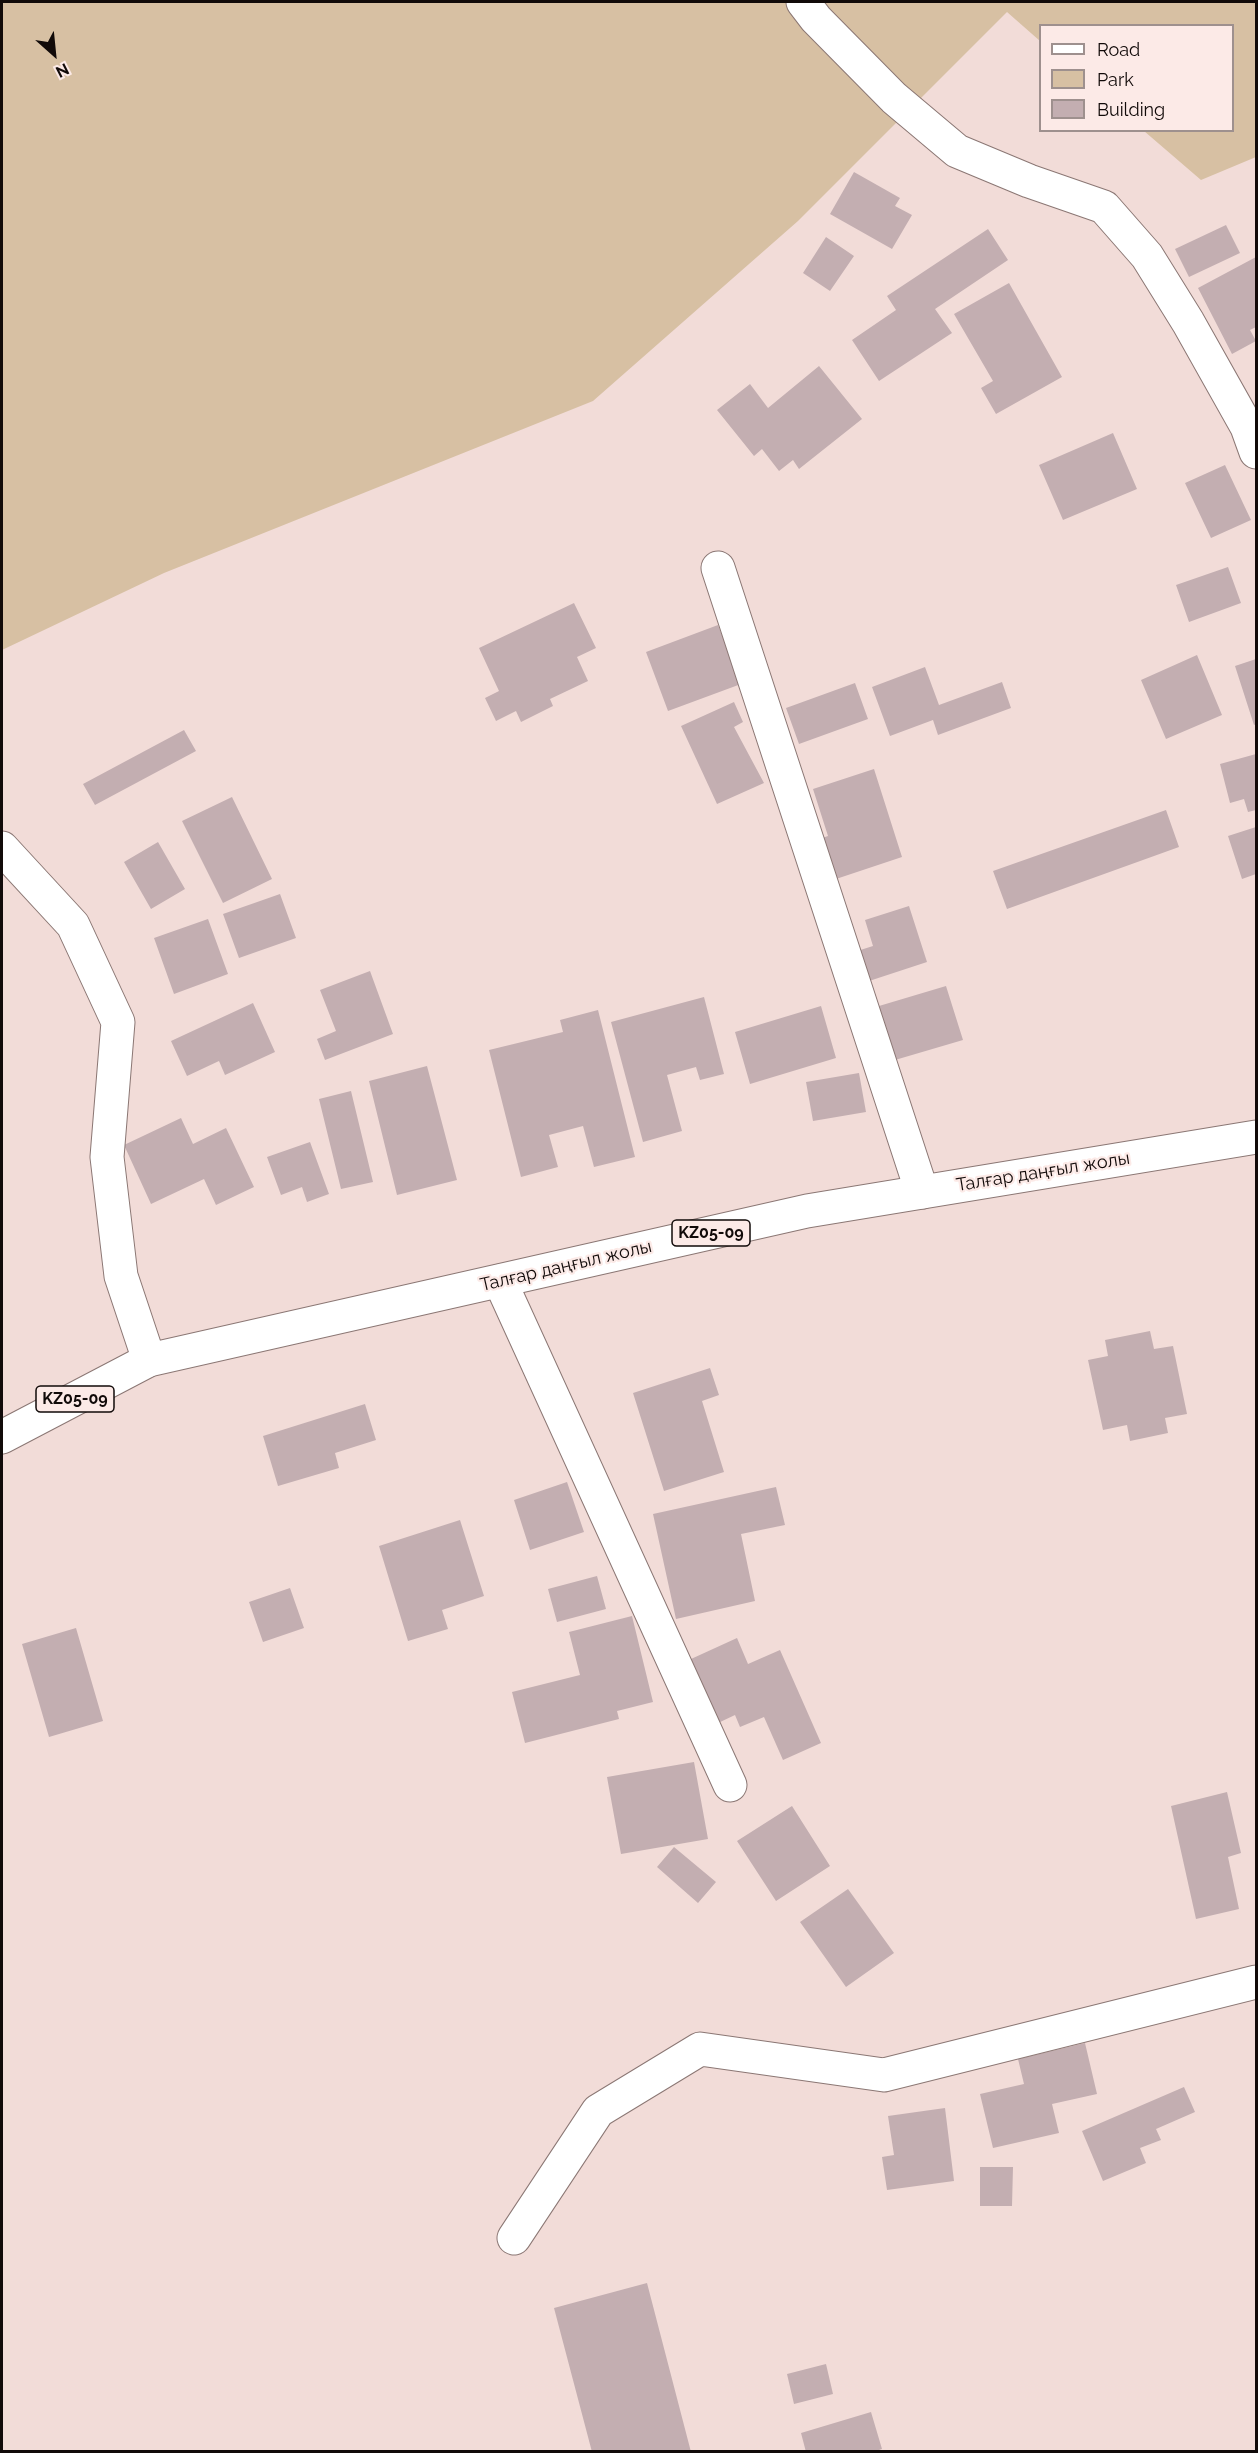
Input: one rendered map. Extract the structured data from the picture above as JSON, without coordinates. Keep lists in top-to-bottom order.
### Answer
{
  "streets": {
    "street": ["Талғар даңғыл жолы", "KZ05-09"]
  },
  "legend": ["Road", "Park", "Building"],
  "north": "bottom right"
}
